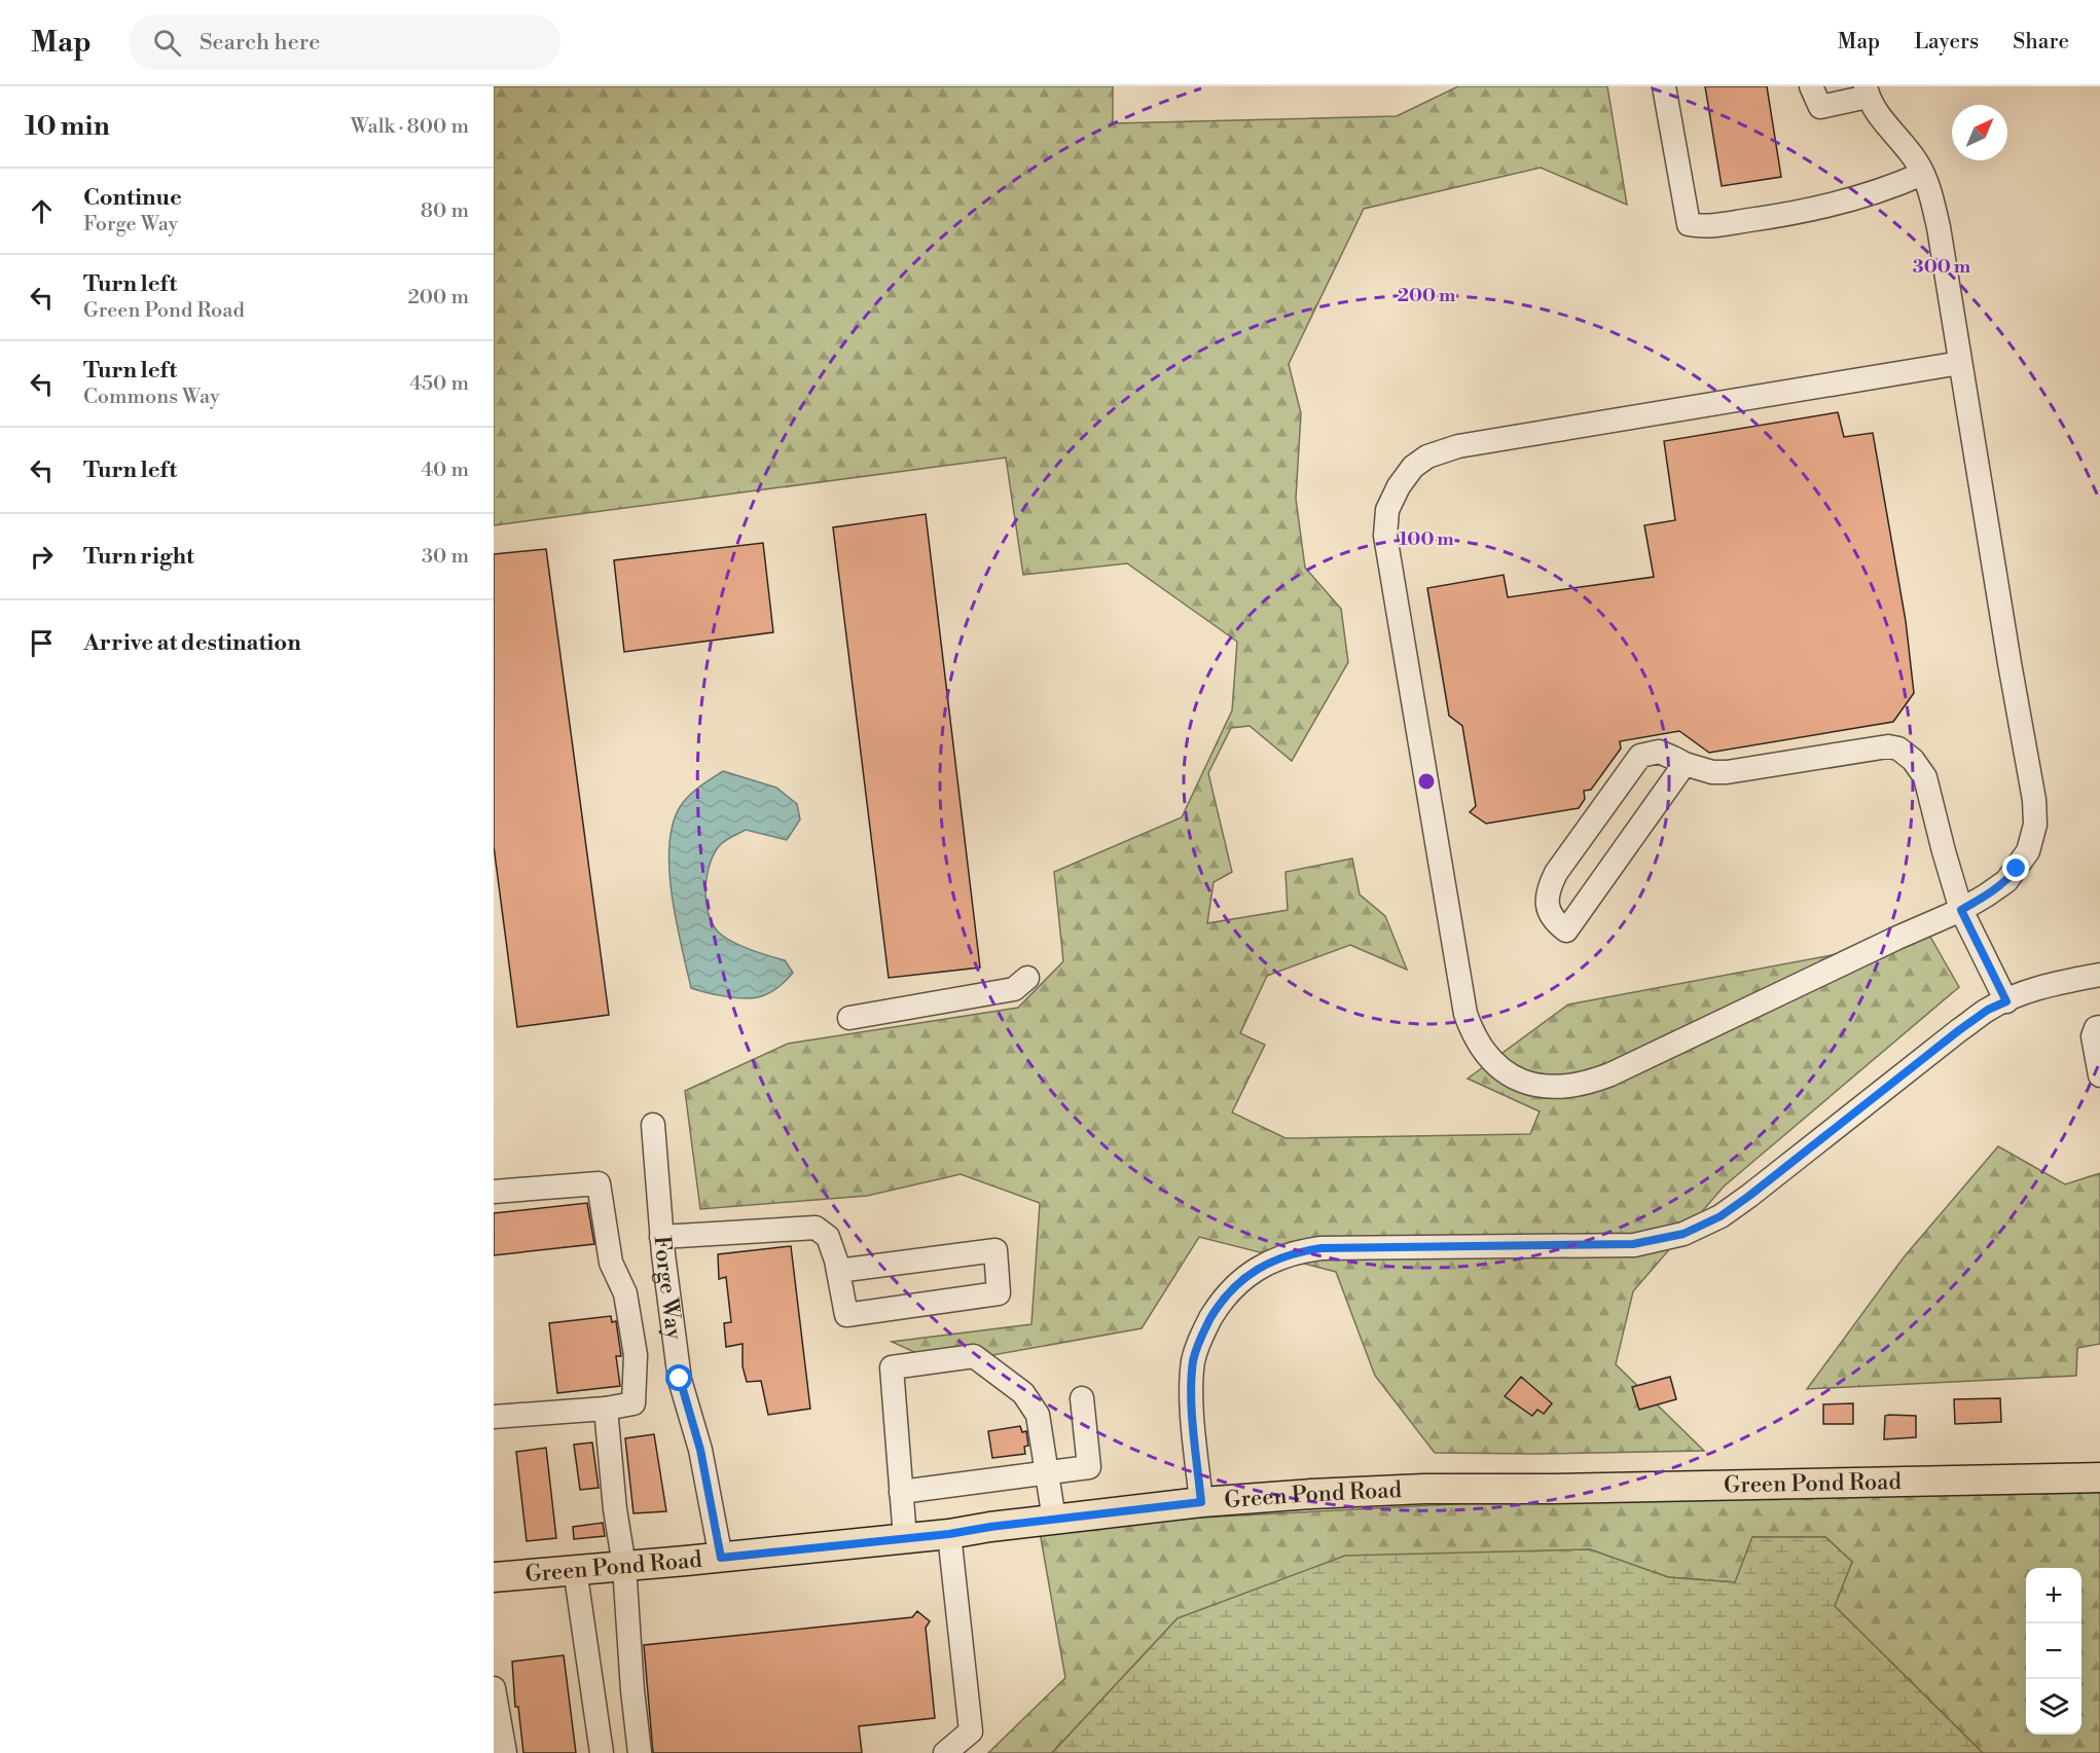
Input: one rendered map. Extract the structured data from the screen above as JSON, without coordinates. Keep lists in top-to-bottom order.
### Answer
{
  "streets": {
    "main road": ["Green Pond Road"],
    "street": ["Forge Way"]
  },
  "crossings": [
    ["Forge Way", "Green Pond Road"]
  ],
  "north": "top right",
  "page": {
    "header": "Map",
    "search": "Search here",
    "nav": ["Map", "Layers", "Share"],
    "heading": ["10 min", "Walk · 800 m"],
    "list": [
      ["Continue", "Forge Way", "80 m"],
      ["Turn left", "Green Pond Road", "200 m"],
      ["Turn left", "Commons Way", "450 m"],
      ["Turn left", "40 m"],
      ["Turn right", "30 m"],
      "Arrive at destination"
    ],
    "map_buttons": ["+", "−"]
  },
  "rings": ["300 m", "200 m", "100 m"]
}
